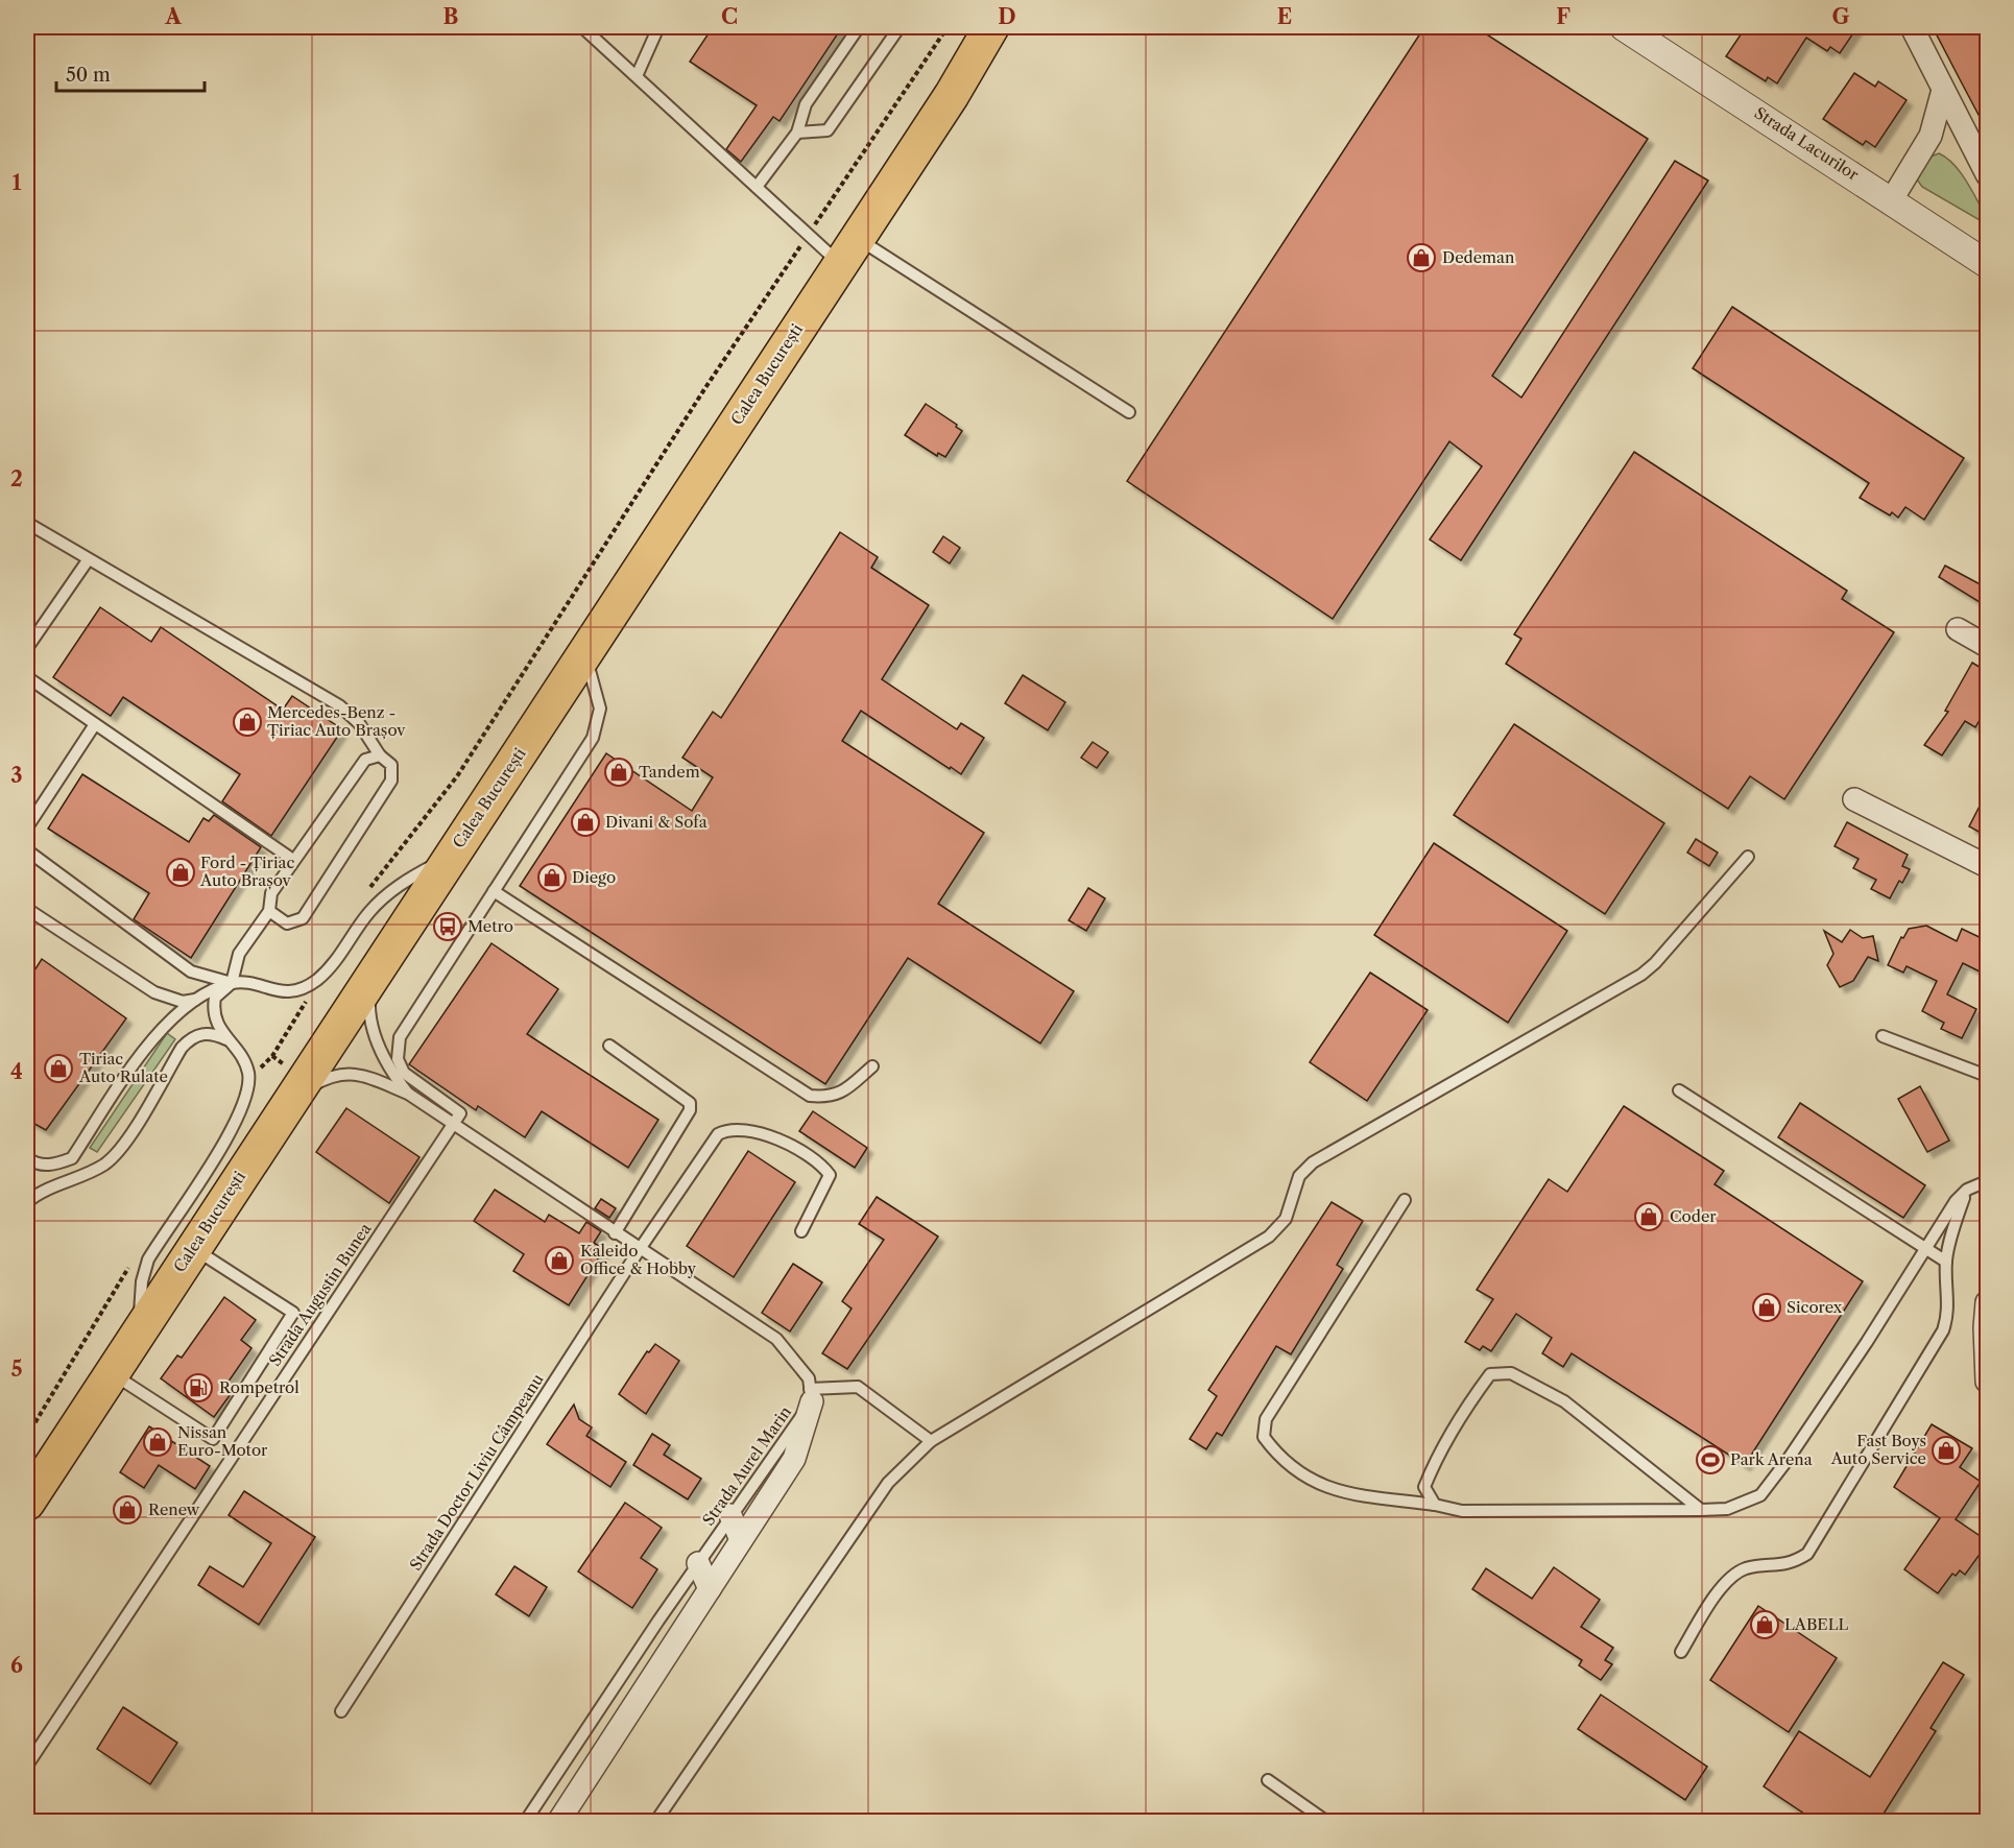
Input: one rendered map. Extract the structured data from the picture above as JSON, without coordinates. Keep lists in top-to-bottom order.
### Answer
{
  "streets": {
    "main road": ["Calea București"],
    "street": ["Strada Lacurilor"],
    "lane": ["Strada Augustin Bunea", "Strada Aurel Marin", "Strada Doctor Liviu Câmpeanu"]
  },
  "places": {
    "shop": [
      "Dedeman",
      "Mercedes-Benz - Țiriac Auto Brașov",
      "Tandem",
      "Divani & Sofa",
      "Ford - Țiriac Auto Brașov",
      "Diego",
      "Tiriac Auto Rulate",
      "Coder",
      "Kaleido Office & Hobby",
      "Sicorex",
      "Nissan Euro-Motor",
      "Fast Boys Auto Service",
      "Renew",
      "LABELL"
    ],
    "bus stop": ["Metro"],
    "fuel station": ["Rompetrol"],
    "sports": ["Park Arena"]
  },
  "scale_bar": "50 m",
  "grid": {
    "columns": [
      "A",
      "B",
      "C",
      "D",
      "E",
      "F",
      "G"
    ],
    "rows": [
      "1",
      "2",
      "3",
      "4",
      "5",
      "6"
    ]
  }
}
